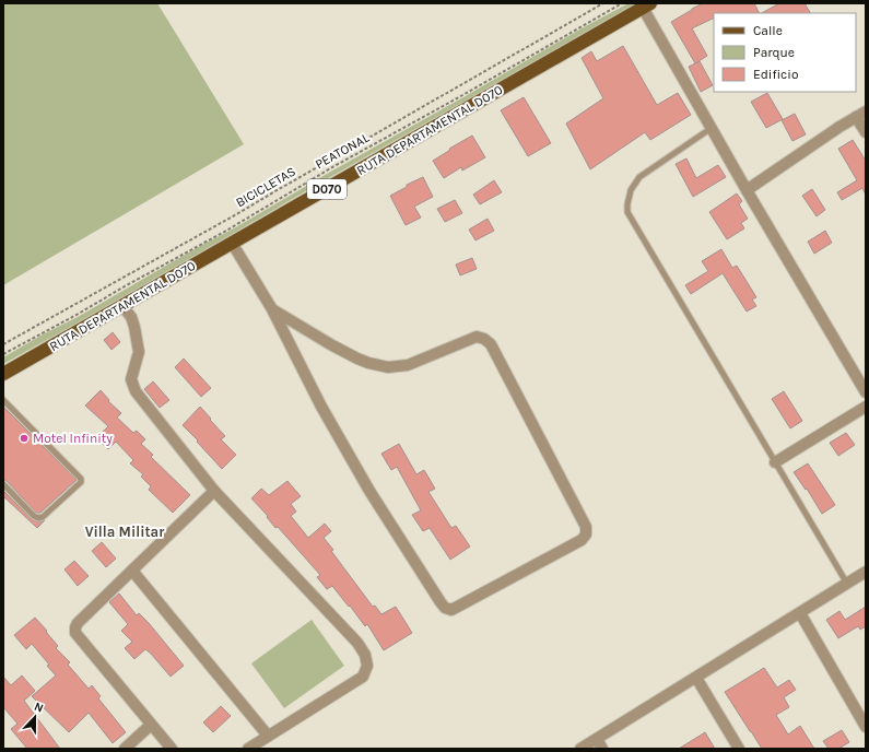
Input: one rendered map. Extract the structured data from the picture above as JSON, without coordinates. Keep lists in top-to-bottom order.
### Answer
{
  "streets": {
    "main road": ["RUTA DEPARTAMENTAL D070", "D070"],
    "path": ["PEATONAL", "BICICLETAS"]
  },
  "districts": ["Villa Militar"],
  "places": ["Motel Infinity"],
  "legend": ["Calle", "Parque", "Edificio"],
  "north": "top"
}
